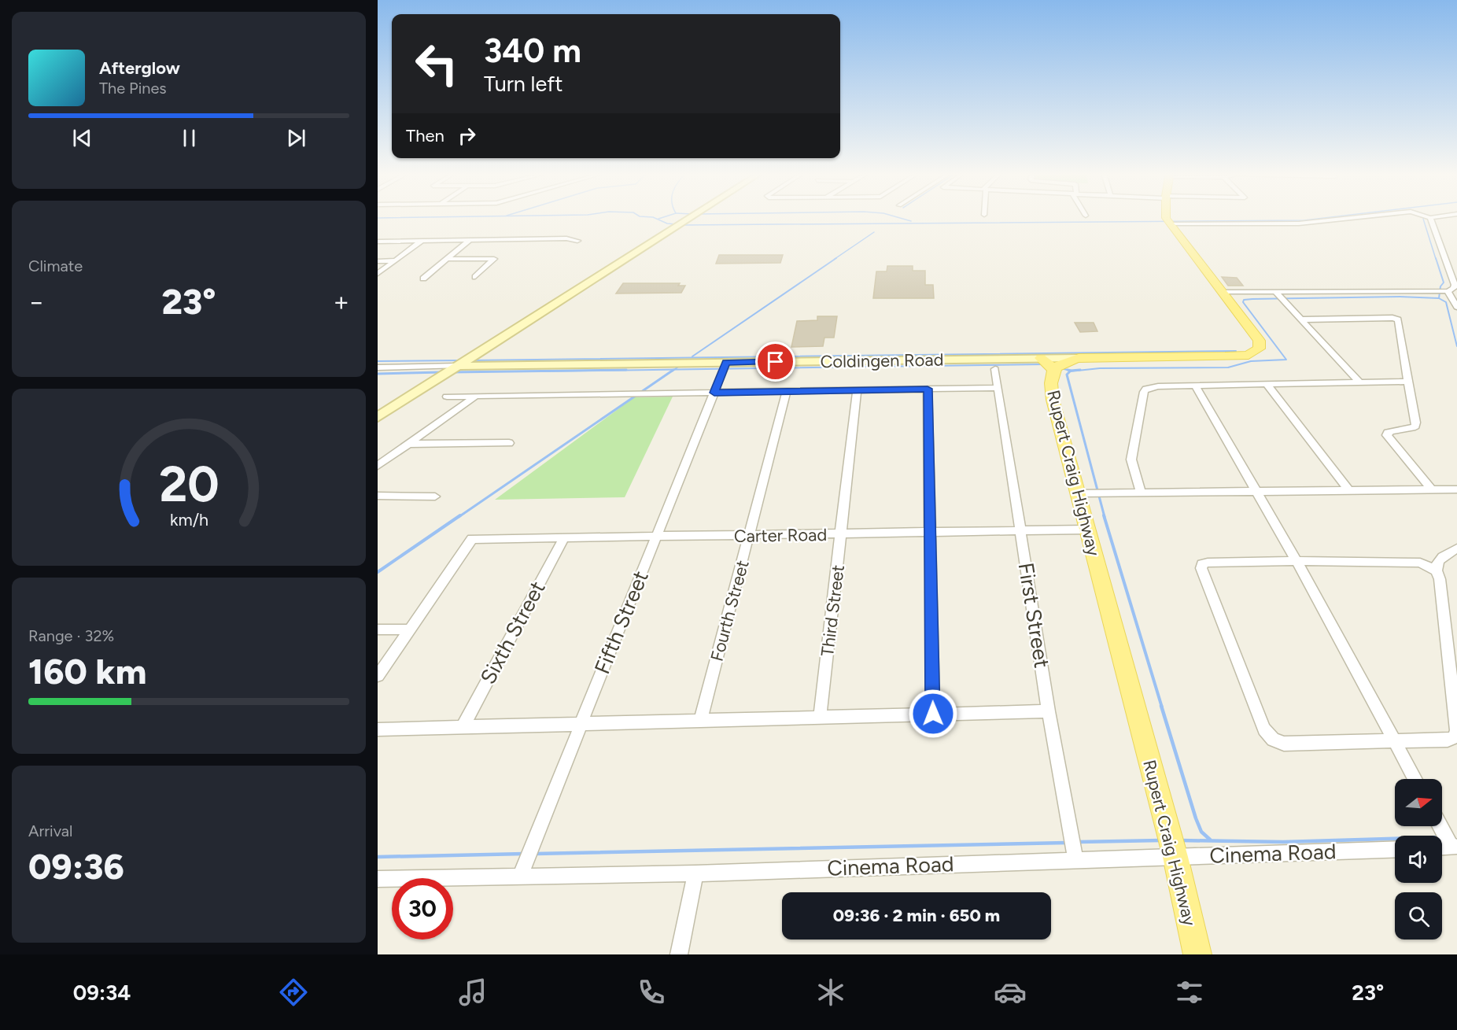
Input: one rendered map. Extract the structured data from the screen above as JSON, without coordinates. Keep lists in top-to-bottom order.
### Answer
{
  "streets": {
    "main road": ["Coldingen Road", "Rupert Craig Highway"],
    "street": [
      "Carter Road",
      "Fourth Street",
      "Third Street",
      "First Street",
      "Fifth Street",
      "Sixth Street",
      "Cinema Road"
    ]
  },
  "crossings": [
    ["Coldingen Road", "Rupert Craig Highway"],
    ["Coldingen Road", "Fifth Street"],
    ["Rupert Craig Highway", "Carter Road"],
    ["Rupert Craig Highway", "Cinema Road"],
    ["Carter Road", "Fourth Street"],
    ["Carter Road", "Third Street"],
    ["Carter Road", "First Street"],
    ["Carter Road", "Fifth Street"],
    ["Carter Road", "Sixth Street"],
    ["First Street", "Cinema Road"],
    ["Fifth Street", "Cinema Road"]
  ],
  "north": "right",
  "page": {
    "turn": ["340 m", "Turn left"],
    "song": ["Afterglow", "The Pines"],
    "then": "Then",
    "tile": [
      "Climate",
      ["Range · 32%", "160 km"],
      ["Arrival", "09:36"]
    ],
    "heat": ["−", "23°", "+"],
    "limit": "30",
    "trip": "09:36 · 2 min · 650 m",
    "tabs": ["09:34", "23°"],
    "gauge": ["20", "km/h"]
  }
}
